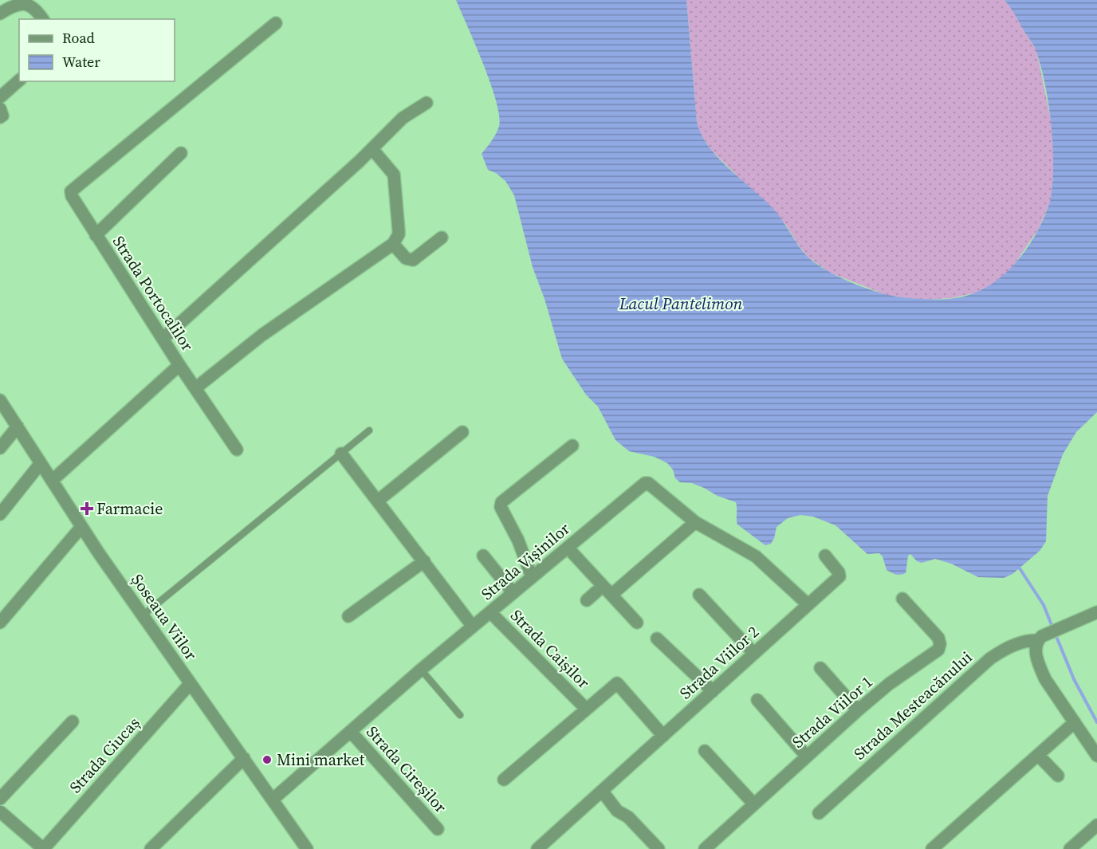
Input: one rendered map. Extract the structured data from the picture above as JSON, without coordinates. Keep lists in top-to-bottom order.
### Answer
{
  "streets": {
    "street": [
      "Strada Portocalilor",
      "Strada Vișinilor",
      "Șoseaua Viilor",
      "Strada Caișilor",
      "Strada Viilor 2",
      "Strada Mesteacănului",
      "Strada Viilor 1",
      "Strada Ciucaș",
      "Strada Cireșilor"
    ]
  },
  "crossings": [
    ["Strada Portocalilor", "Șoseaua Viilor"],
    ["Strada Vișinilor", "Șoseaua Viilor"],
    ["Strada Vișinilor", "Strada Caișilor"],
    ["Strada Vișinilor", "Strada Viilor 2"],
    ["Strada Vișinilor", "Strada Cireșilor"],
    ["Șoseaua Viilor", "Strada Ciucaș"],
    ["Strada Caișilor", "Strada Viilor 2"]
  ],
  "water": ["Lacul Pantelimon"],
  "places": {
    "health": ["Farmacie"],
    "other": ["Mini market"]
  },
  "legend": ["Road", "Water"]
}
